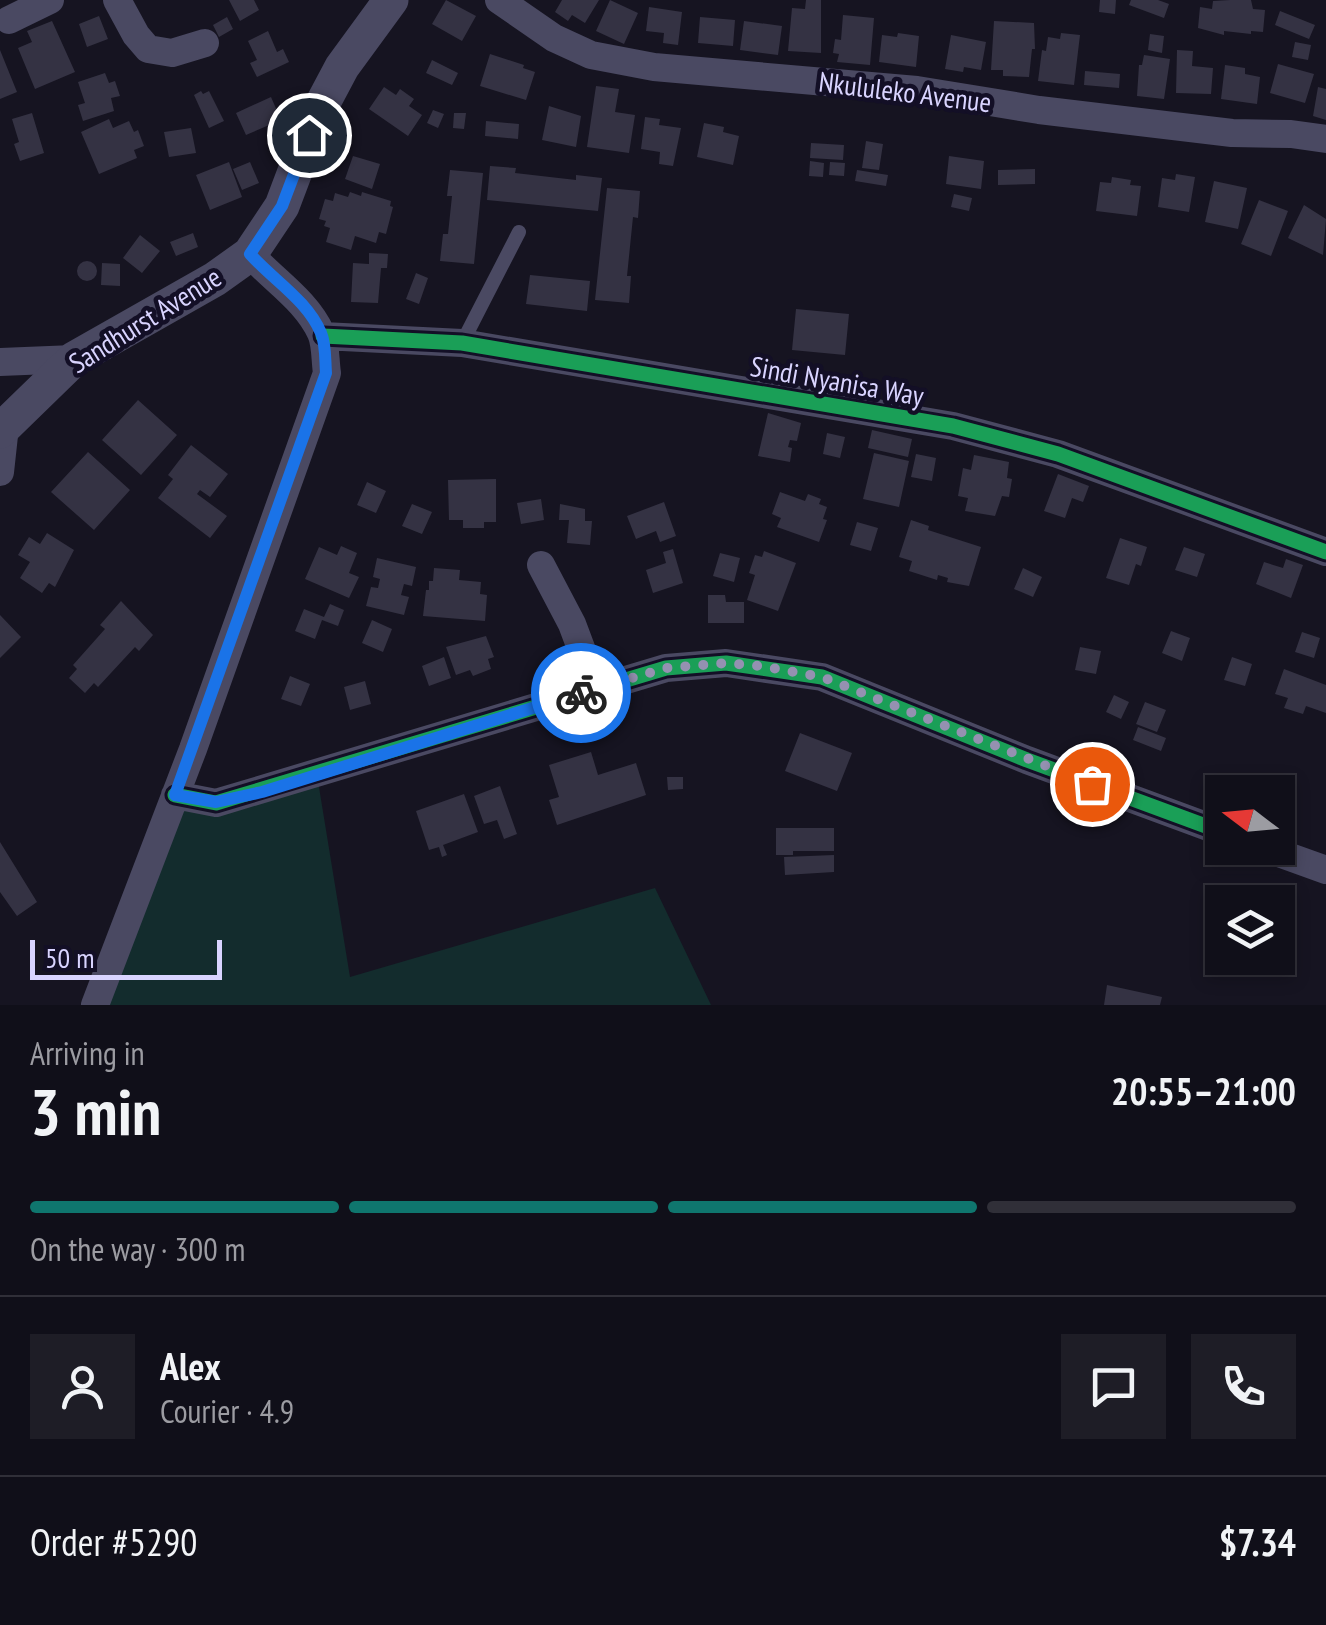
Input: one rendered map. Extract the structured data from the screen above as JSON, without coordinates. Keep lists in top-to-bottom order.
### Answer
{
  "streets": {
    "street": ["Nkululeko Avenue", "Sandhurst Avenue", "Sindi Nyanisa Way"]
  },
  "scale_bar": "50 m",
  "north": "left",
  "page": {
    "scale": "50 m",
    "heading": ["3 min", "Arriving in", "20:55–21:00"],
    "panel": [
      "Alex",
      "Courier · 4.9",
      "Order #5290",
      "$7.34"
    ],
    "bar": "On the way · 300 m"
  }
}
